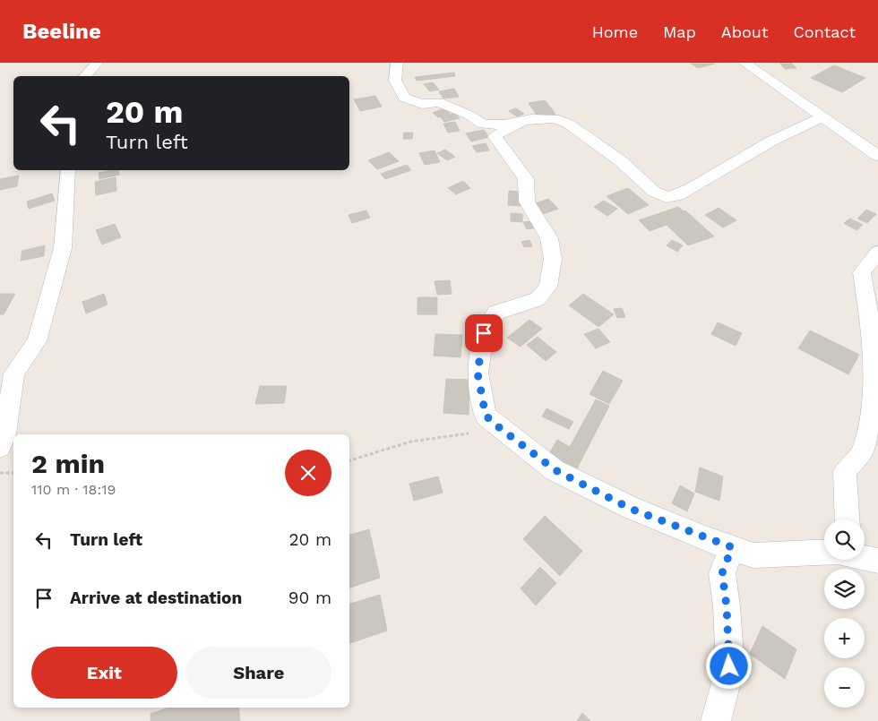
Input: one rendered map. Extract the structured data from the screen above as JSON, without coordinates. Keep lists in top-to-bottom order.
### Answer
{
  "page": {
    "header": "Beeline",
    "nav": [
      "Home",
      "Map",
      "About",
      "Contact"
    ],
    "turn": ["20 m", "Turn left"],
    "heading": ["2 min", "110 m · 18:19"],
    "list": [
      {
        "name": "Turn left",
        "value": "20 m"
      },
      {
        "name": "Arrive at destination",
        "value": "90 m"
      }
    ],
    "map_buttons": ["+", "−"],
    "buttons": ["Exit", "Share"]
  }
}
